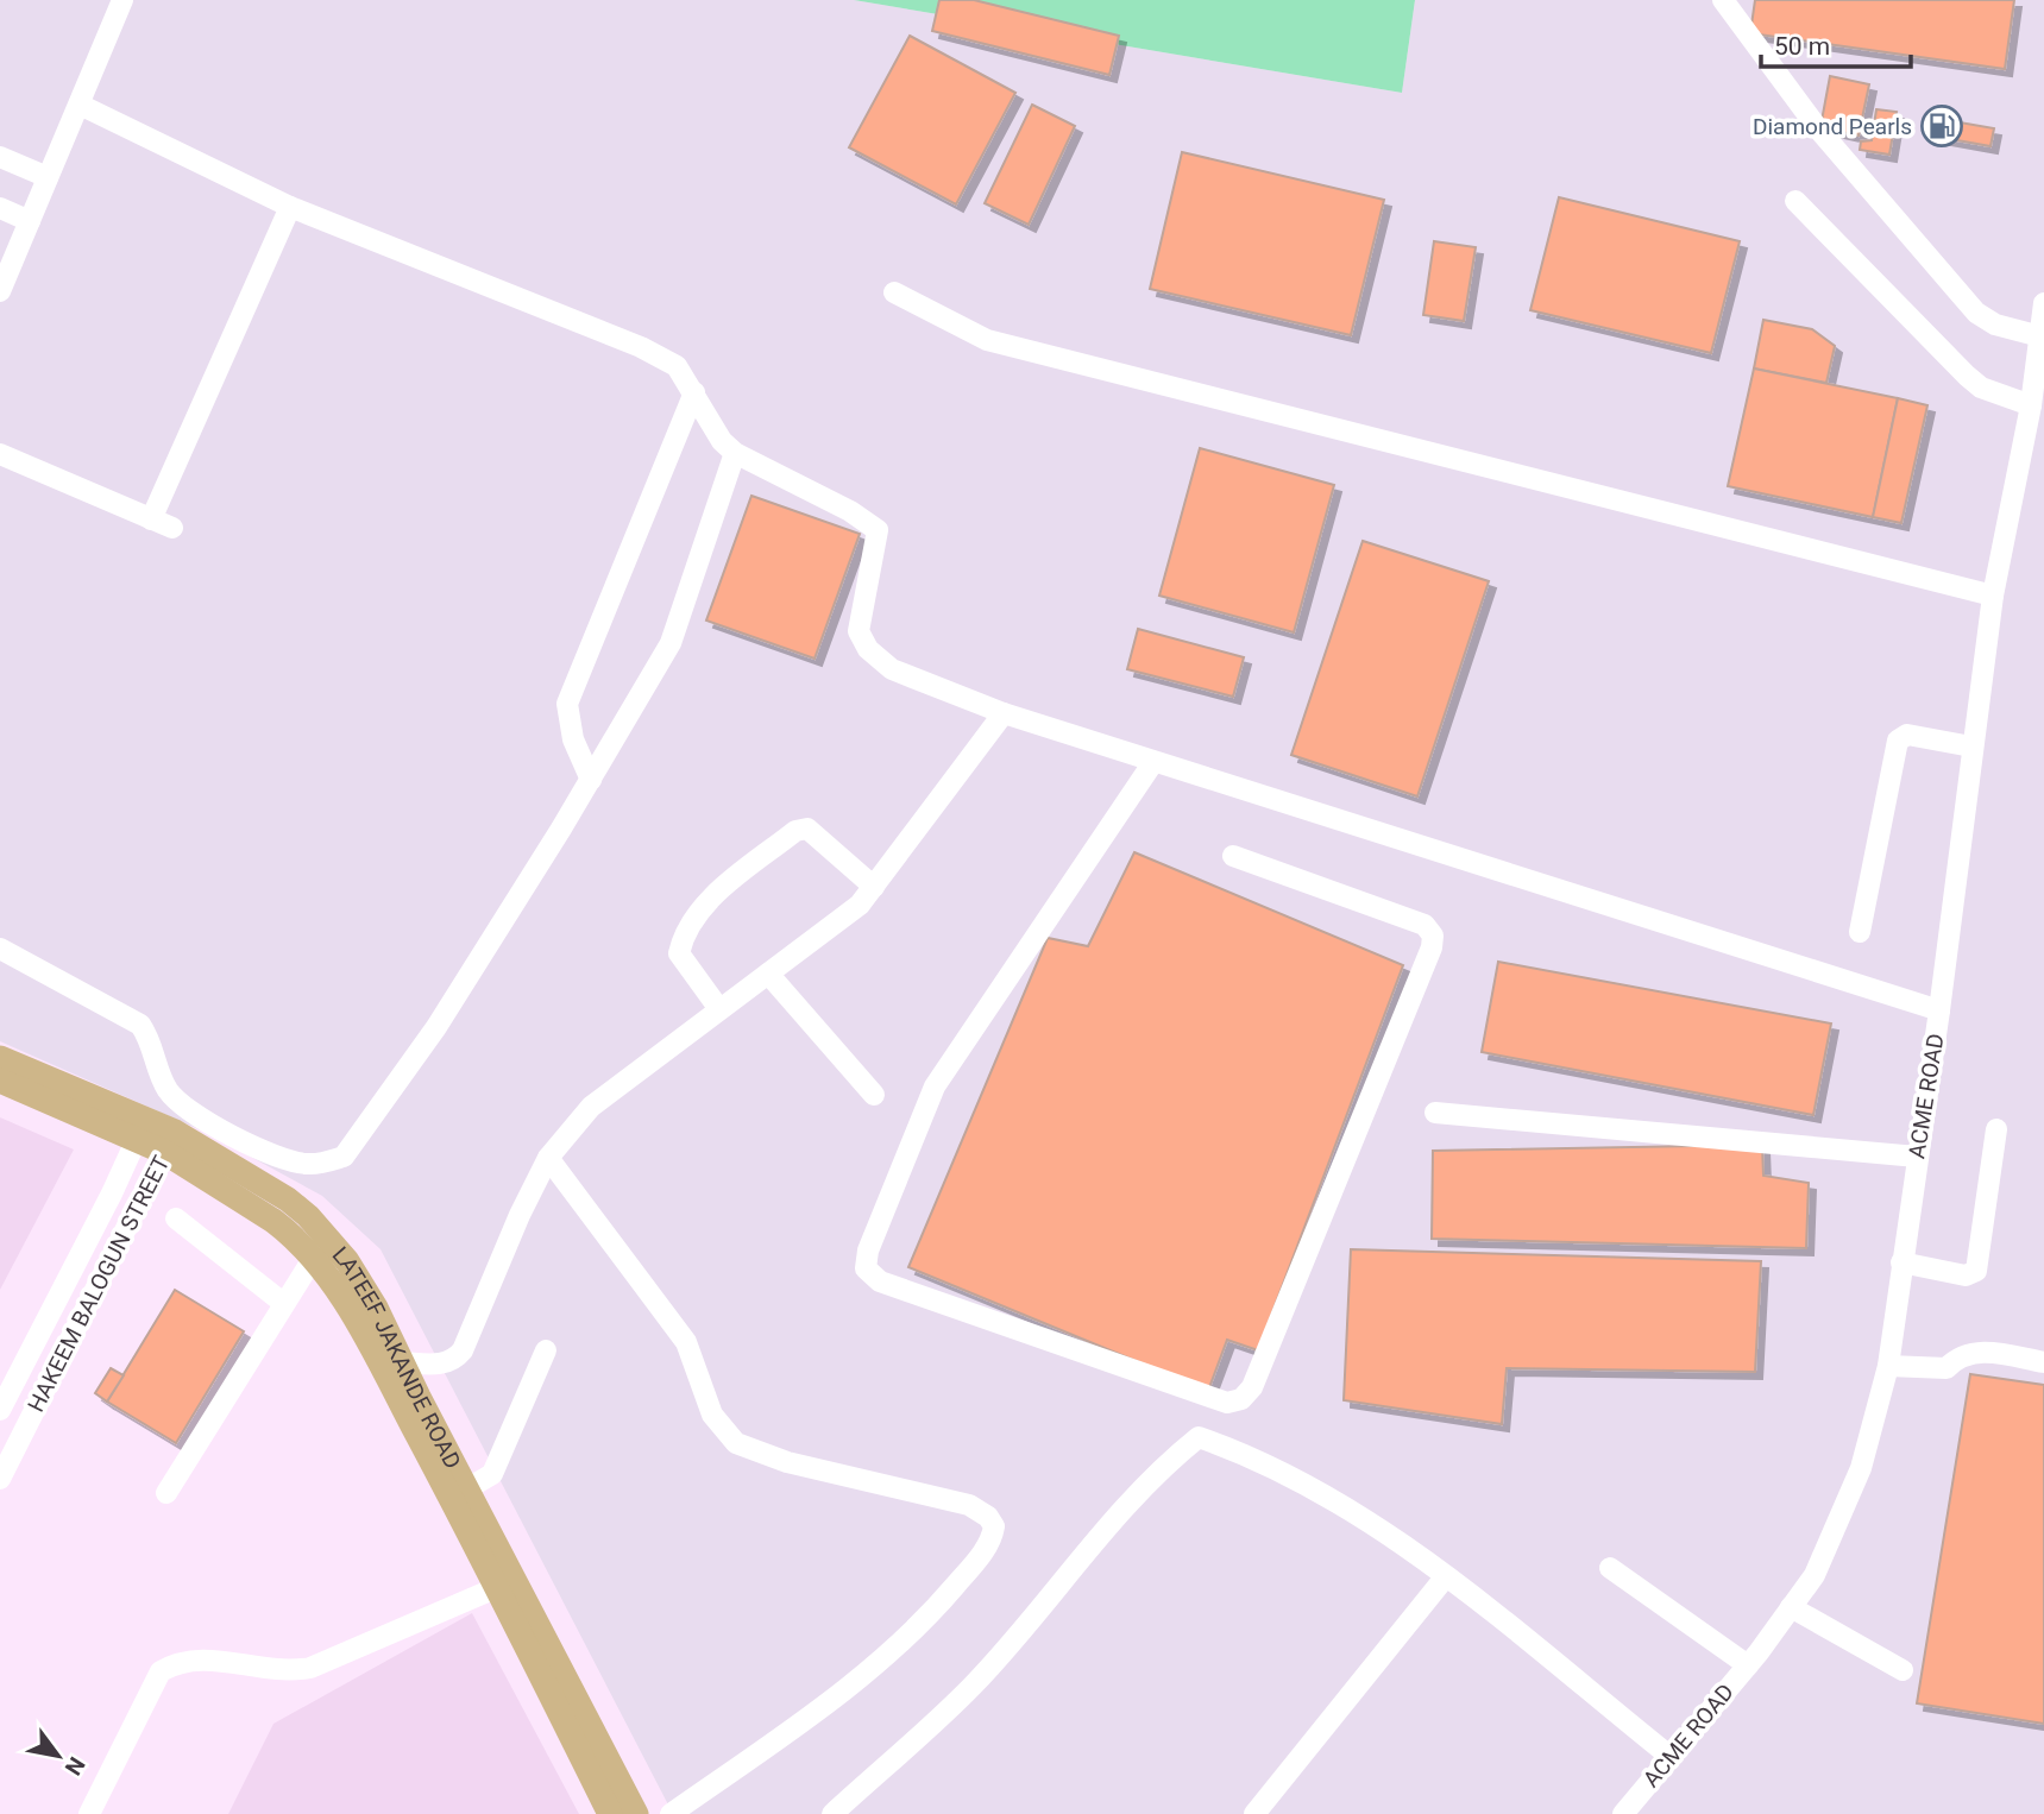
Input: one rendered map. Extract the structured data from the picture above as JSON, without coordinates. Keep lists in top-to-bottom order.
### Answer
{
  "streets": {
    "main road": ["LATEEF JAKANDE ROAD"],
    "street": ["ACME ROAD", "HAKEEM BALOGUN STREET"]
  },
  "crossings": [
    ["HAKEEM BALOGUN STREET", "LATEEF JAKANDE ROAD"]
  ],
  "places": {
    "fuel station": ["Diamond Pearls"]
  },
  "scale_bar": "50 m",
  "north": "bottom right"
}
